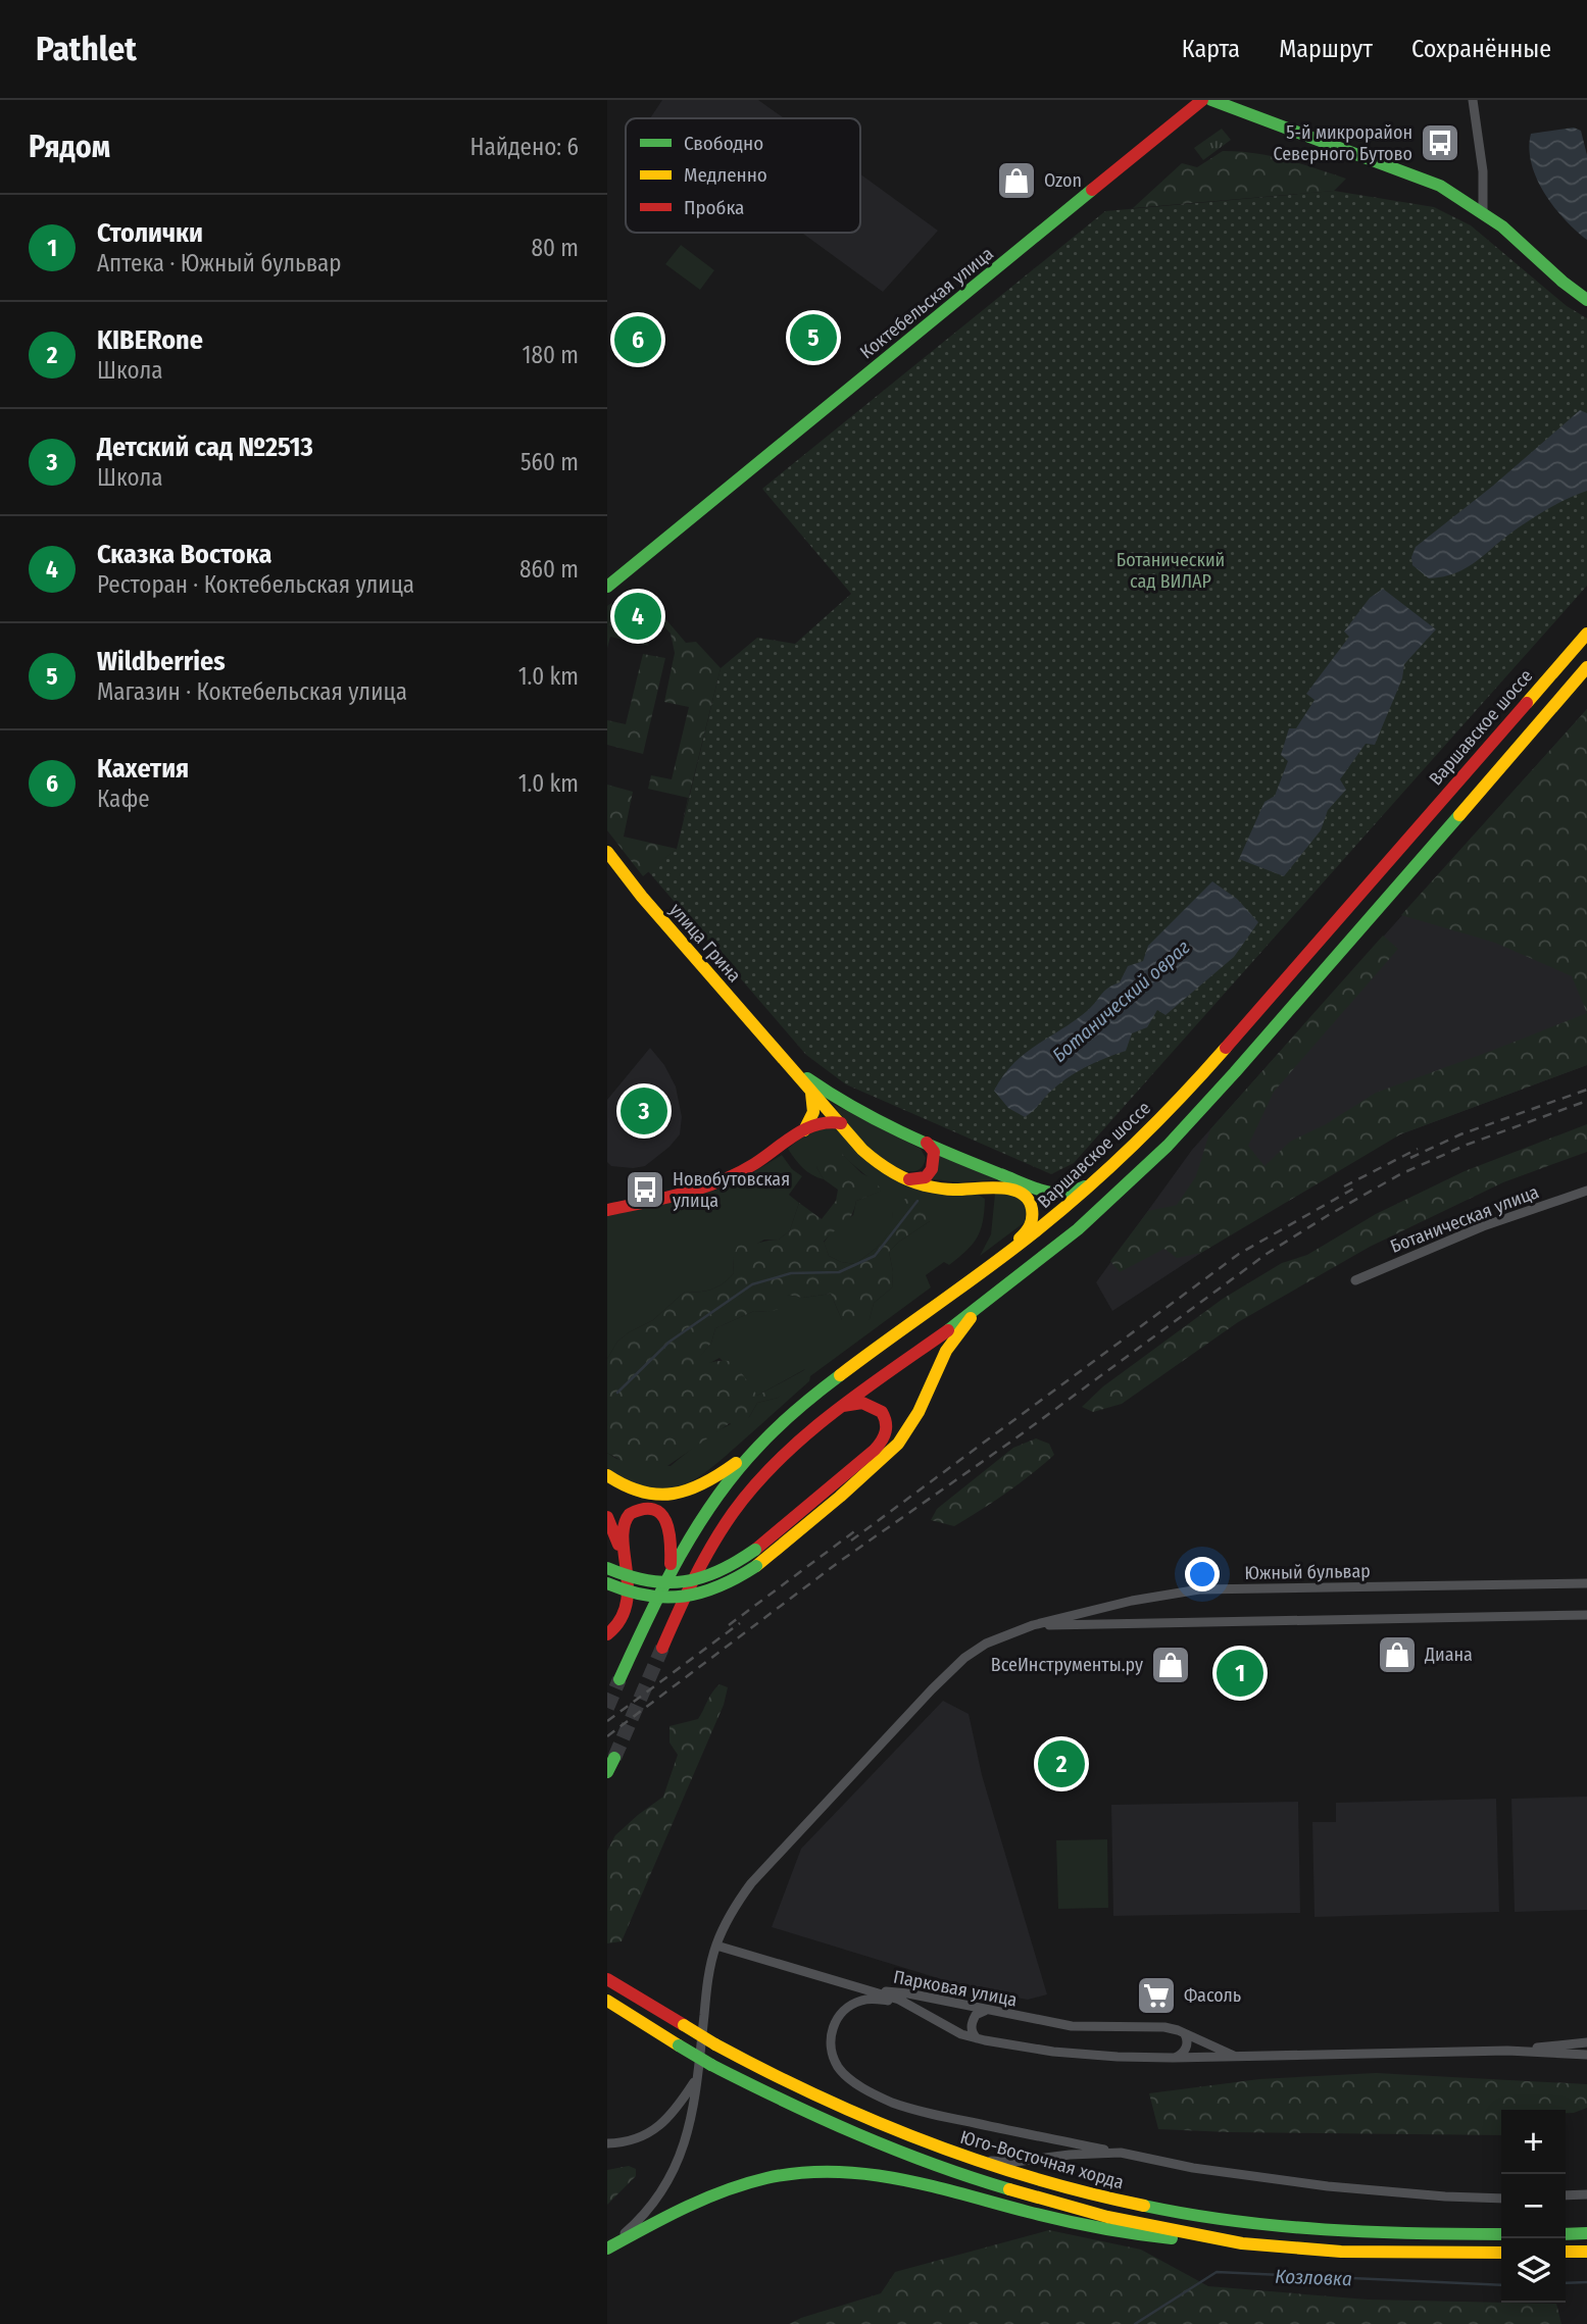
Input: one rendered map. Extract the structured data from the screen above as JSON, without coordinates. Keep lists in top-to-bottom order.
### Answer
{
  "streets": {
    "main road": [
      "Коктебельская улица",
      "Варшавское шоссе",
      "улица Грина",
      "Юго-Восточная хорда"
    ],
    "street": ["Ботаническая улица", "Южный бульвар", "Парковая улица"]
  },
  "crossings": [
    ["Варшавское шоссе", "улица Грина"]
  ],
  "water": ["Ботанический овраг", "Козловка"],
  "parks": ["Ботанический сад ВИЛАР"],
  "places": {
    "bus stop": ["5-й микрорайон Северного Бутово", "Новобутовская улица"],
    "shop": ["Ozon", "Диана", "ВсеИнструменты.ру"],
    "supermarket": ["Фасоль"]
  },
  "legend": ["Свободно", "Медленно", "Пробка"],
  "page": {
    "header": "Pathlet",
    "nav": ["Карта", "Маршрут", "Сохранённые"],
    "heading": ["Рядом", "Найдено: 6"],
    "list": [
      {
        "mark": "1",
        "name": "Столички",
        "note": "Аптека · Южный бульвар",
        "value": "80 m"
      },
      {
        "mark": "2",
        "name": "KIBERone",
        "note": "Школа",
        "value": "180 m"
      },
      {
        "mark": "3",
        "name": "Детский сад №2513",
        "note": "Школа",
        "value": "560 m"
      },
      {
        "mark": "4",
        "name": "Сказка Востока",
        "note": "Ресторан · Коктебельская улица",
        "value": "860 m"
      },
      {
        "mark": "5",
        "name": "Wildberries",
        "note": "Магазин · Коктебельская улица",
        "value": "1.0 km"
      },
      {
        "mark": "6",
        "name": "Кахетия",
        "note": "Кафе",
        "value": "1.0 km"
      }
    ],
    "pins": [
      "5",
      "6",
      "4",
      "3",
      "1",
      "2"
    ],
    "map_buttons": ["+", "−"]
  }
}
